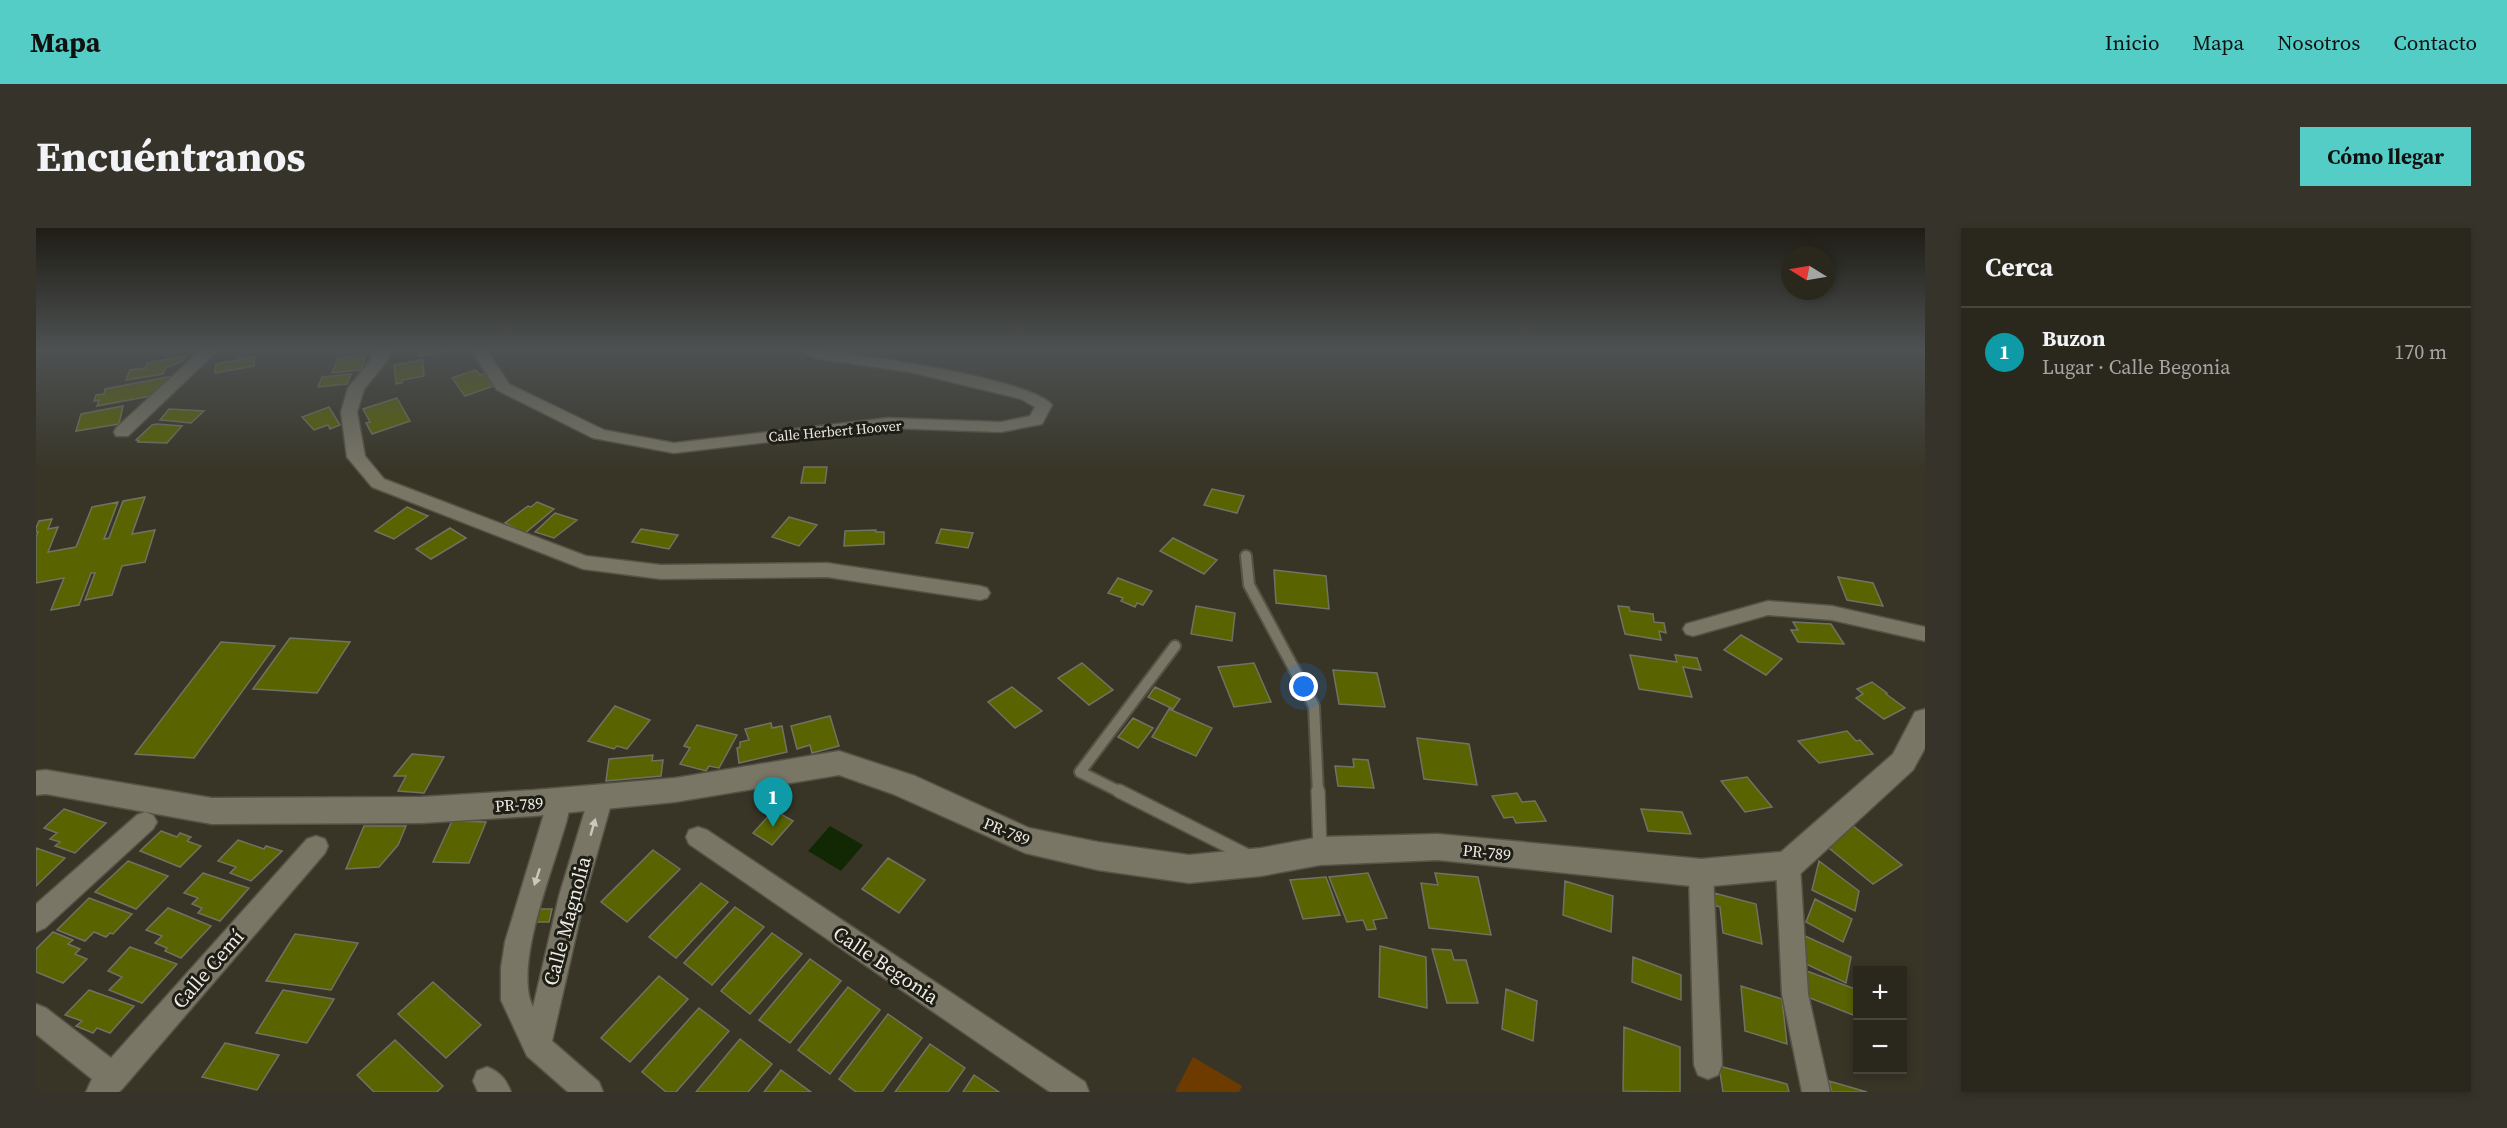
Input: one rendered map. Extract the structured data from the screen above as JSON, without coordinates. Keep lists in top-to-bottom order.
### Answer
{
  "streets": {
    "street": [
      "Calle Herbert Hoover",
      "PR-789",
      "Calle Magnolia",
      "Calle Begonia",
      "Calle Cemí"
    ]
  },
  "crossings": [
    ["PR-789", "Calle Magnolia"]
  ],
  "north": "left",
  "page": {
    "header": "Mapa",
    "nav": [
      "Inicio",
      "Mapa",
      "Nosotros",
      "Contacto"
    ],
    "title": "Encuéntranos",
    "buttons": "Cómo llegar",
    "heading": "Cerca",
    "list": [
      {
        "mark": "1",
        "name": "Buzon",
        "note": "Lugar · Calle Begonia",
        "value": "170 m"
      }
    ],
    "pins": "1",
    "map_buttons": ["+", "−"]
  }
}
